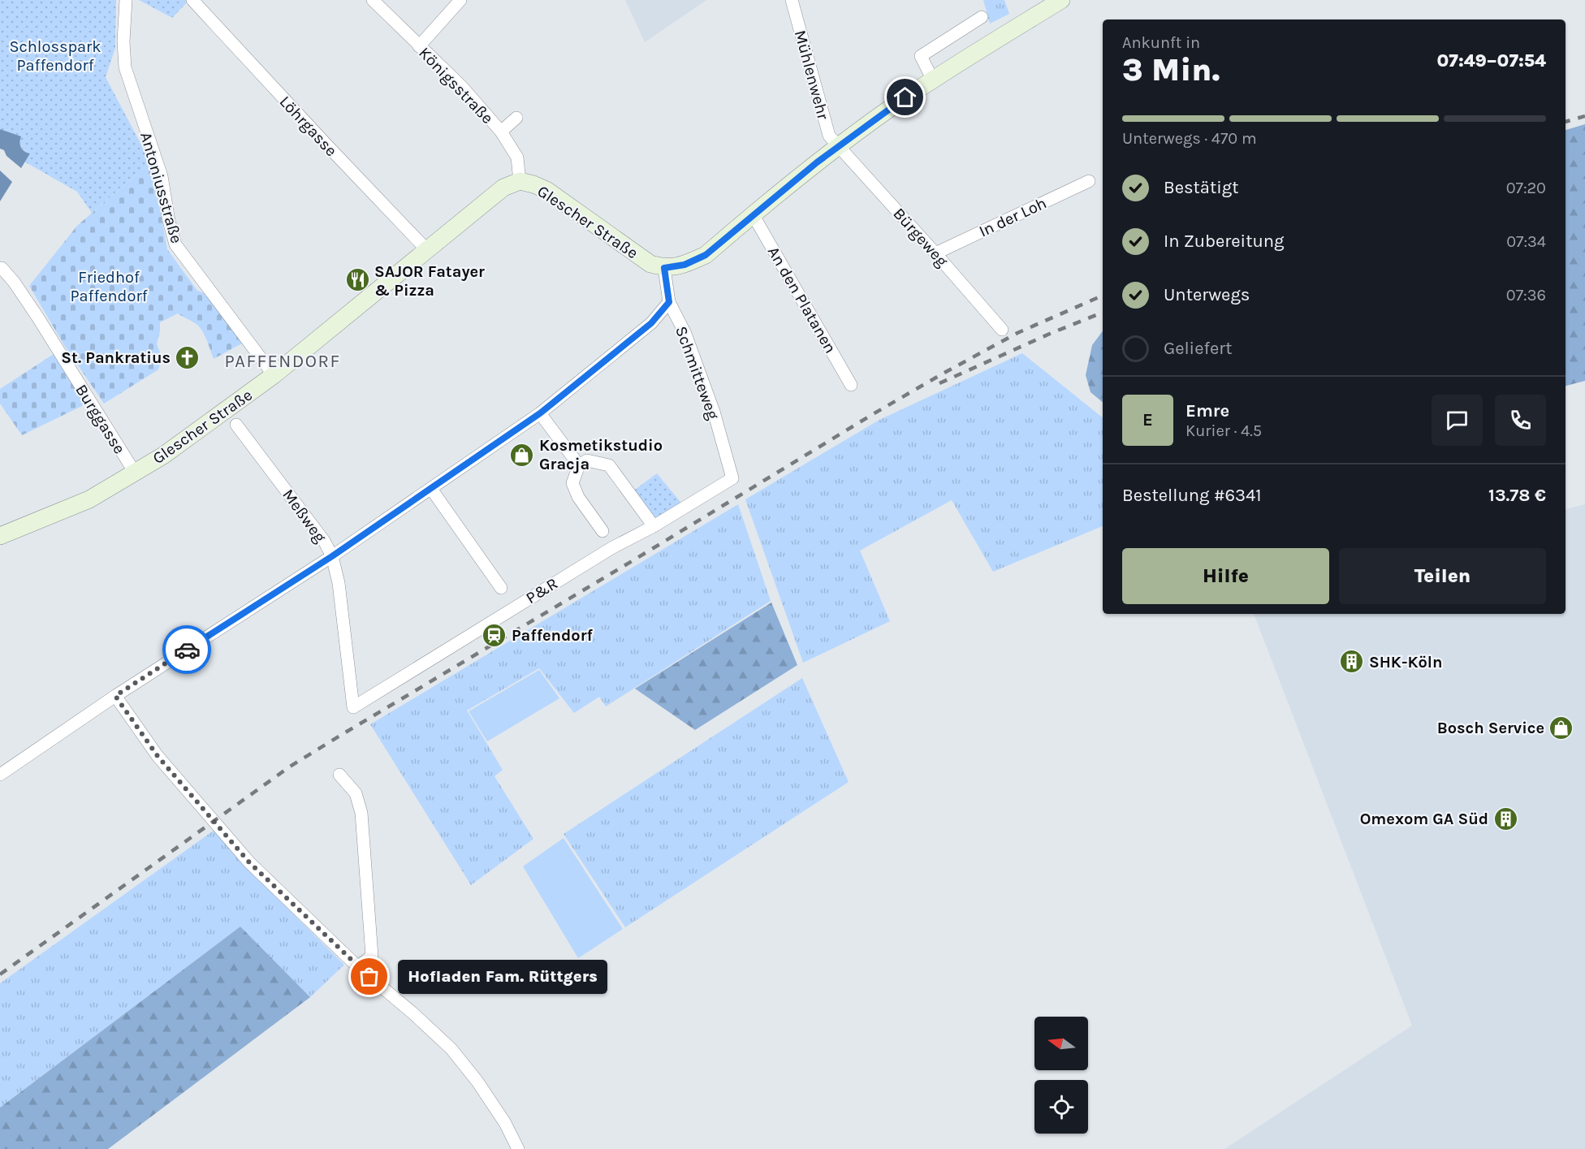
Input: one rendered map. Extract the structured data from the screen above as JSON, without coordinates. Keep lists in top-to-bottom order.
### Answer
{
  "streets": {
    "street": [
      "Mühlenwehr",
      "Königsstraße",
      "Löhrgasse",
      "Antoniusstraße",
      "In der Loh",
      "Glescher Straße",
      "Bürgeweg",
      "An den Platanen",
      "Schmitteweg",
      "Burggasse",
      "Meßweg",
      "P&R"
    ]
  },
  "crossings": [
    ["Mühlenwehr", "Bürgeweg"],
    ["Königsstraße", "Glescher Straße"],
    ["Löhrgasse", "Glescher Straße"],
    ["Antoniusstraße", "Glescher Straße"],
    ["In der Loh", "Bürgeweg"],
    ["Glescher Straße", "Schmitteweg"],
    ["Glescher Straße", "Burggasse"],
    ["Schmitteweg", "P&R"],
    ["Meßweg", "P&R"]
  ],
  "districts": ["PAFFENDORF"],
  "parks": ["Schlosspark Paffendorf", "Friedhof Paffendorf"],
  "places": {
    "restaurant": ["SAJOR Fatayer & Pizza"],
    "church": ["St. Pankratius"],
    "shop": ["Kosmetikstudio Gracja", "Bosch Service"],
    "station": ["Paffendorf"],
    "building": ["SHK-Köln", "Omexom GA Süd"],
    "other": ["Hofladen Fam. Rüttgers"]
  },
  "north": "left",
  "page": {
    "heading": ["3 Min.", "Ankunft in", "07:49–07:54"],
    "panel": [
      "Emre",
      "Kurier · 4.5",
      "Bestellung #6341",
      "13.78 €"
    ],
    "bar": "Unterwegs · 470 m",
    "list": [
      ["Bestätigt", "07:20"],
      ["In Zubereitung", "07:34"],
      ["Unterwegs", "07:36"],
      "Geliefert"
    ],
    "round": "E",
    "buttons": ["Hilfe", "Teilen"],
    "bubble": "Hofladen Fam. Rüttgers"
  }
}
